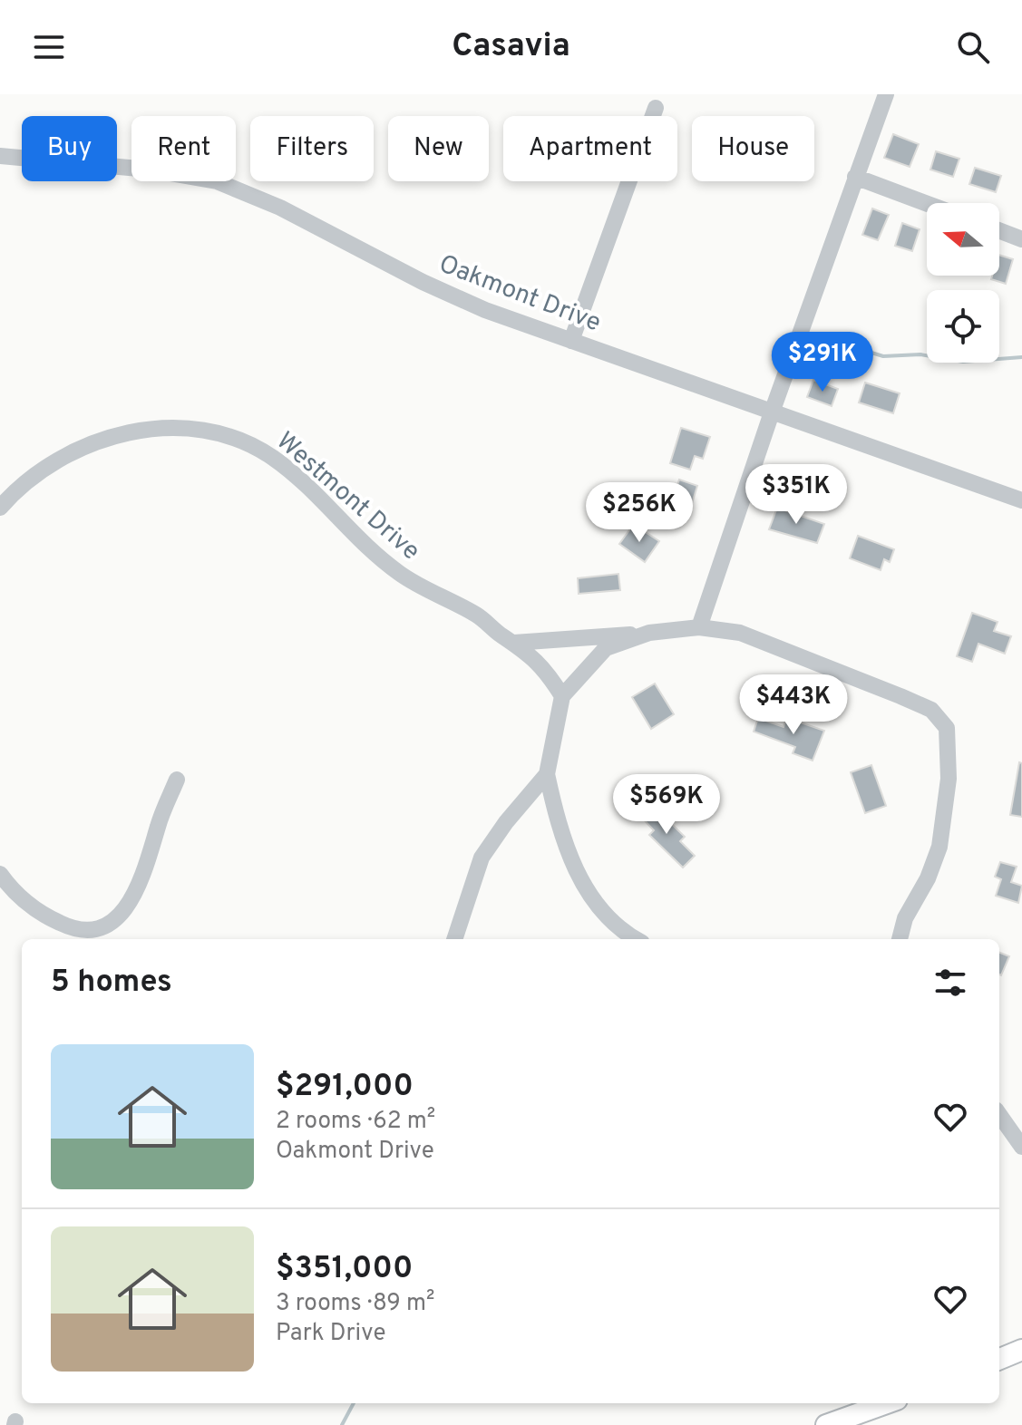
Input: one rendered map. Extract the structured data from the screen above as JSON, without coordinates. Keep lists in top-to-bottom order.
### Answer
{
  "streets": {
    "street": ["Oakmont Drive", "Westmont Drive"]
  },
  "north": "left",
  "page": {
    "header": "Casavia",
    "chip": [
      "Buy",
      "Rent",
      "Filters",
      "New",
      "Apartment",
      "House"
    ],
    "price": [
      "$291K",
      "$351K",
      "$256K",
      "$443K",
      "$569K"
    ],
    "heading": "5 homes",
    "list": [
      {
        "name": "$291,000",
        "note": "2 rooms · 62 m² · Oakmont Drive"
      },
      {
        "name": "$351,000",
        "note": "3 rooms · 89 m² · Park Drive"
      }
    ]
  }
}
